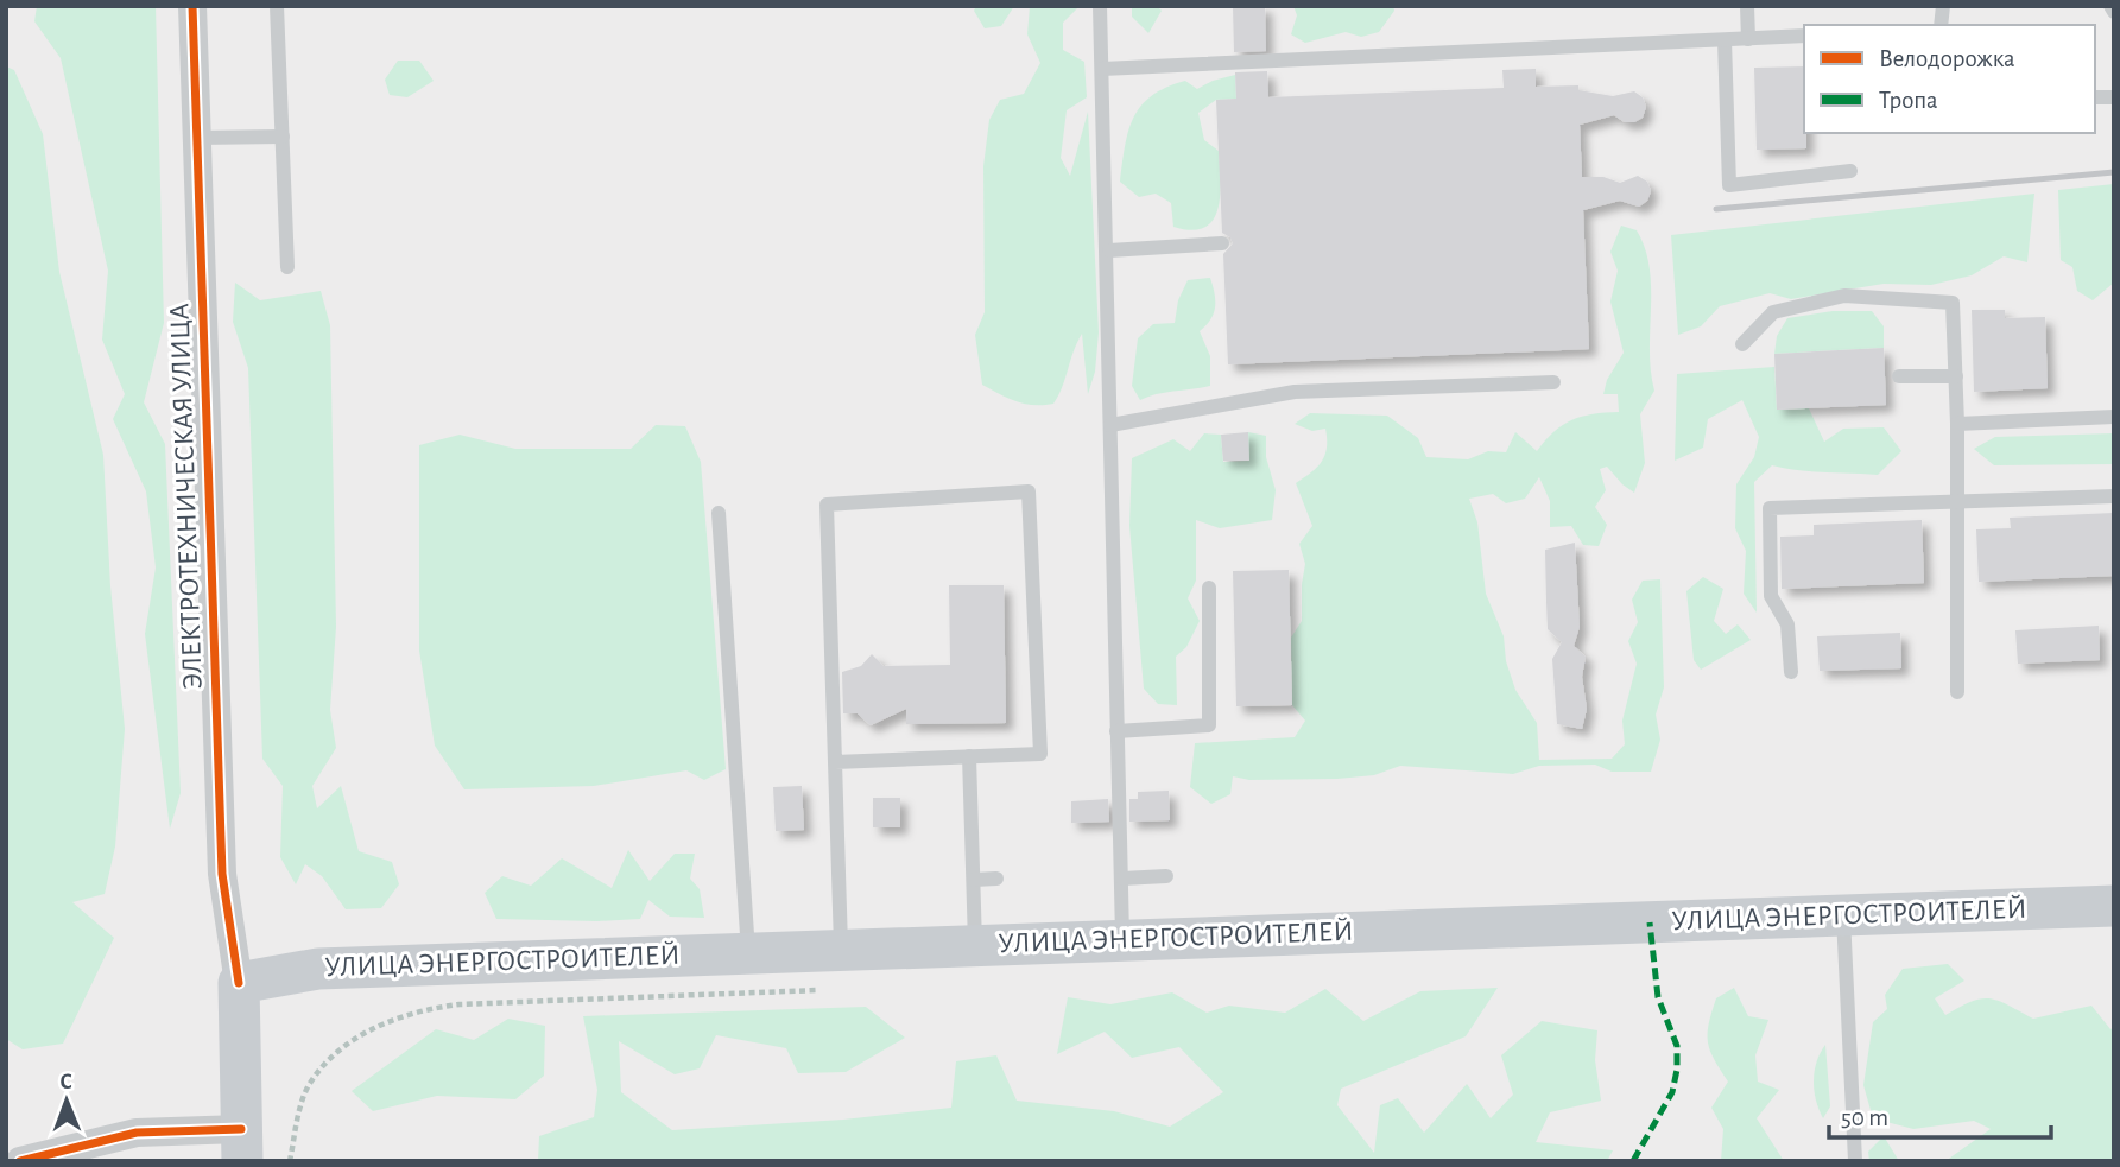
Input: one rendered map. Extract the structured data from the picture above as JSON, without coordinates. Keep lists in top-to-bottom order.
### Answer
{
  "streets": {
    "main road": ["ЭЛЕКТРОТЕХНИЧЕСКАЯ УЛИЦА", "УЛИЦА ЭНЕРГОСТРОИТЕЛЕЙ"]
  },
  "crossings": [
    ["ЭЛЕКТРОТЕХНИЧЕСКАЯ УЛИЦА", "УЛИЦА ЭНЕРГОСТРОИТЕЛЕЙ"]
  ],
  "legend": ["Велодорожка", "Тропа"],
  "scale_bar": "50 m",
  "north": "top"
}
